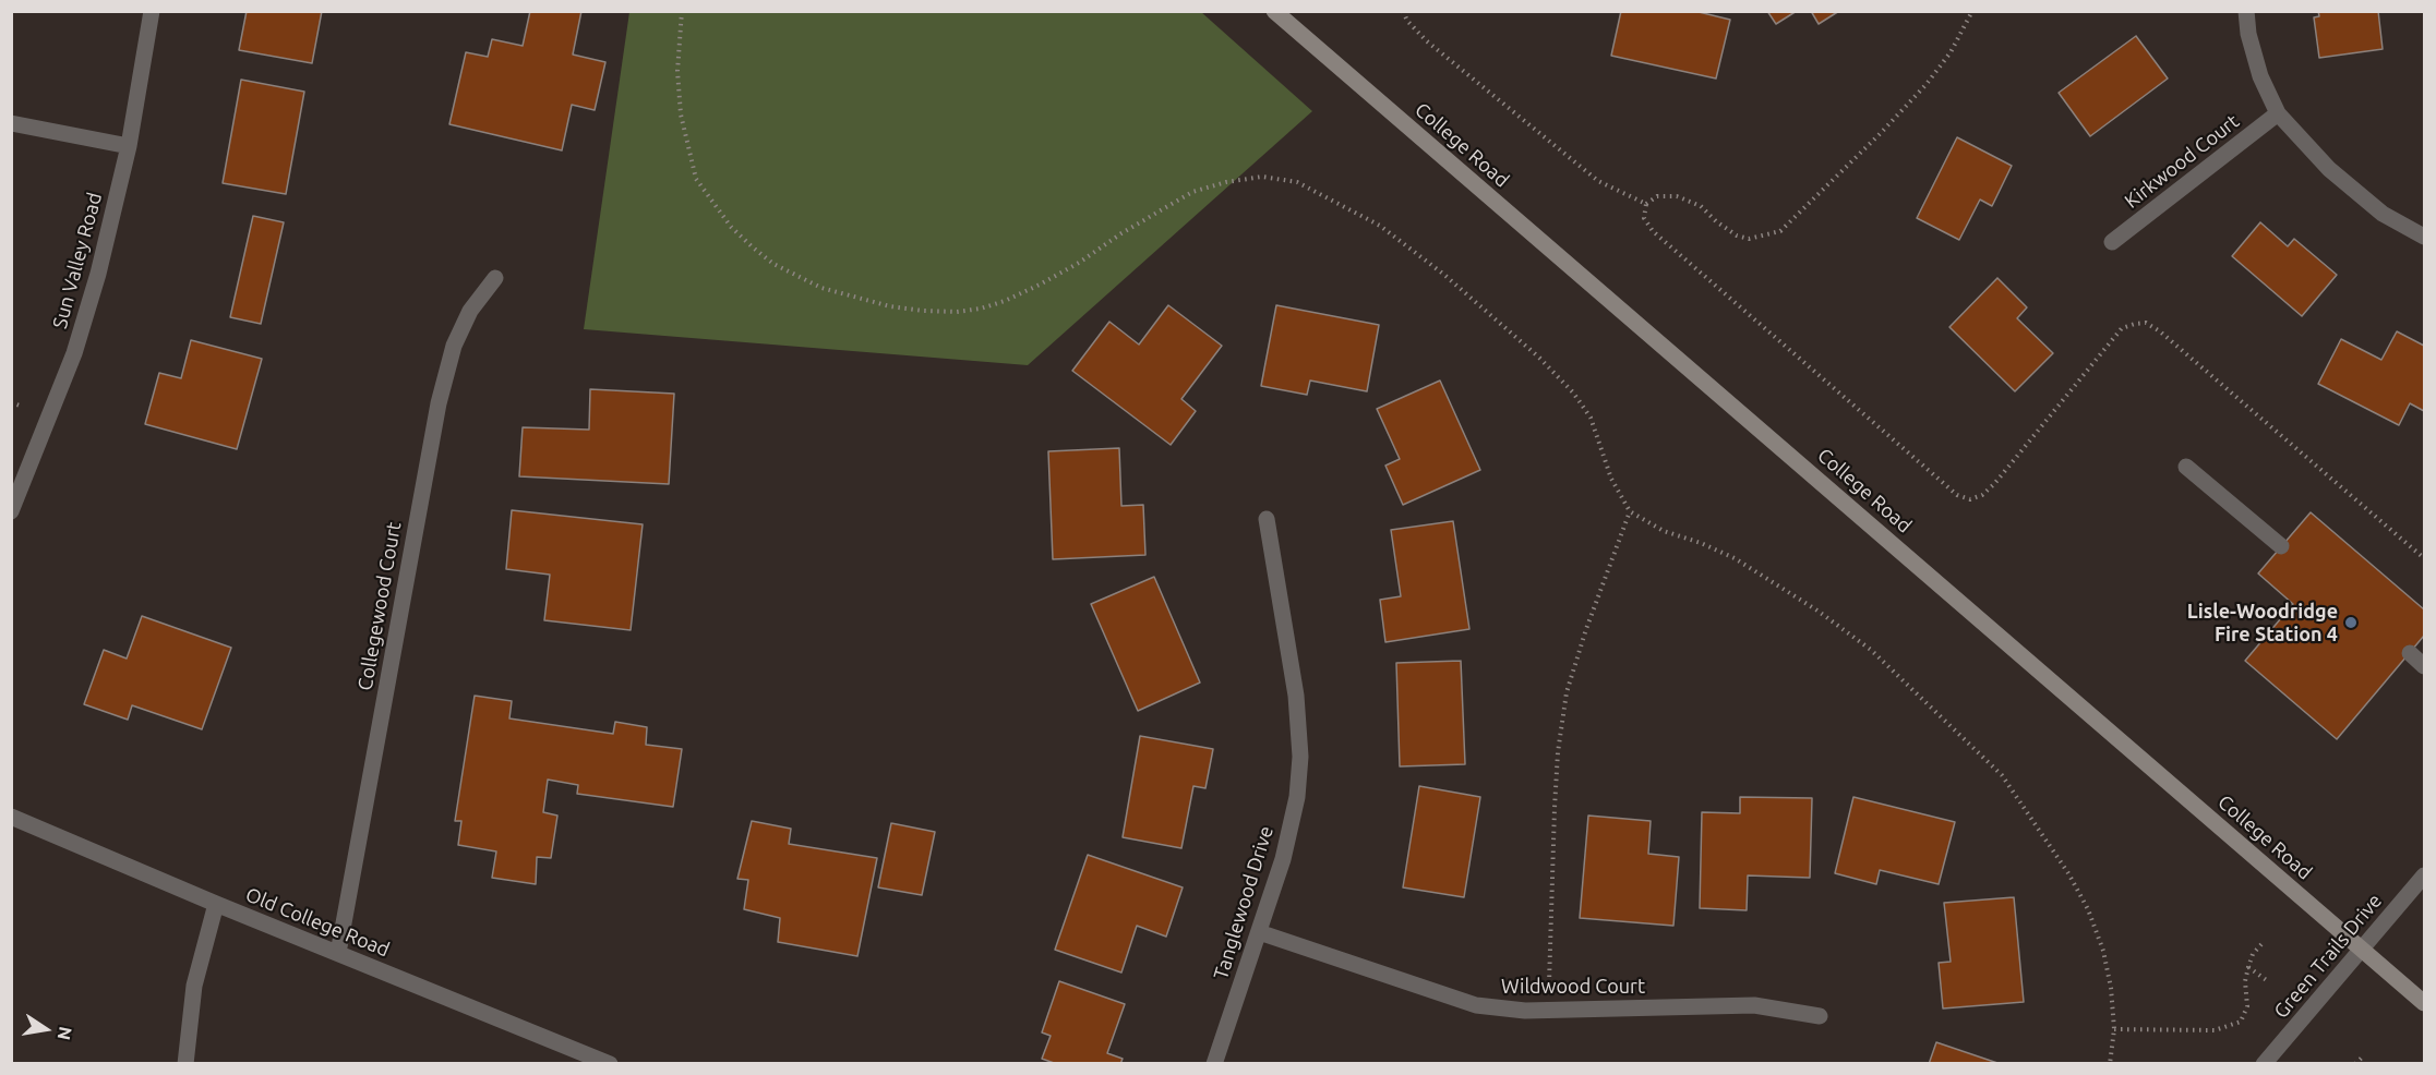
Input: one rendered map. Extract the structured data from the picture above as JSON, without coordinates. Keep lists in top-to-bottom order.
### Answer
{
  "streets": {
    "main road": ["College Road"],
    "street": [
      "Kirkwood Court",
      "Sun Valley Road",
      "Collegewood Court",
      "Tanglewood Drive",
      "Old College Road",
      "Green Trails Drive",
      "Wildwood Court"
    ]
  },
  "crossings": [
    ["College Road", "Green Trails Drive"],
    ["Collegewood Court", "Old College Road"],
    ["Tanglewood Drive", "Wildwood Court"]
  ],
  "places": ["Lisle-Woodridge Fire Station 4"],
  "north": "right"
}
